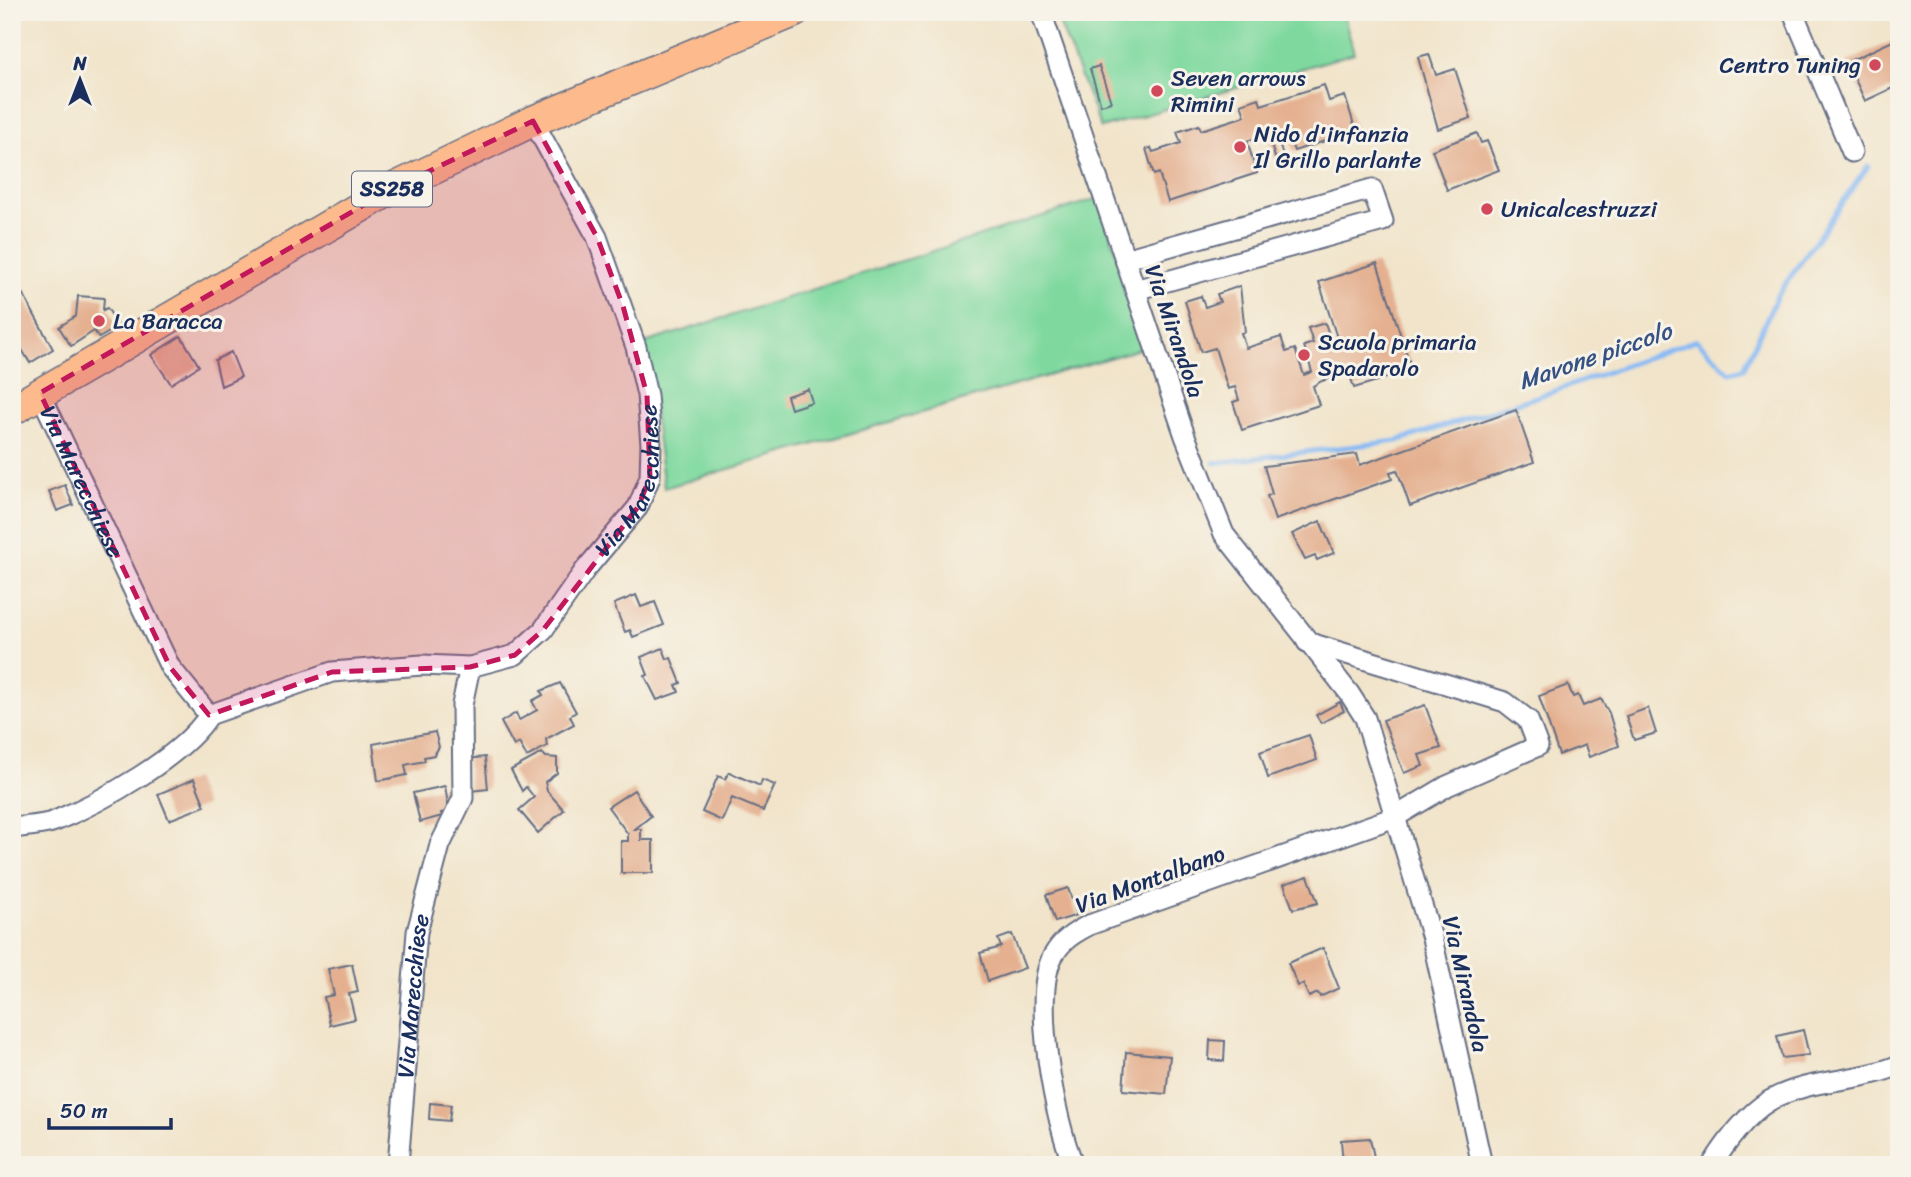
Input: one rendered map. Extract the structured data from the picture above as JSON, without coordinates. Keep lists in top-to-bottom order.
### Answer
{
  "streets": {
    "main road": ["SS258", "Via Marecchiese"],
    "street": ["Via Mirandola", "Via Montalbano"]
  },
  "crossings": [
    ["Via Mirandola", "Via Montalbano"]
  ],
  "water": ["Mavone piccolo"],
  "places": [
    "Centro Tuning",
    "Seven arrows Rimini",
    "Nido d'infanzia Il Grillo parlante",
    "Unicalcestruzzi",
    "La Baracca",
    "Scuola primaria Spadarolo"
  ],
  "scale_bar": "50 m",
  "north": "top"
}
